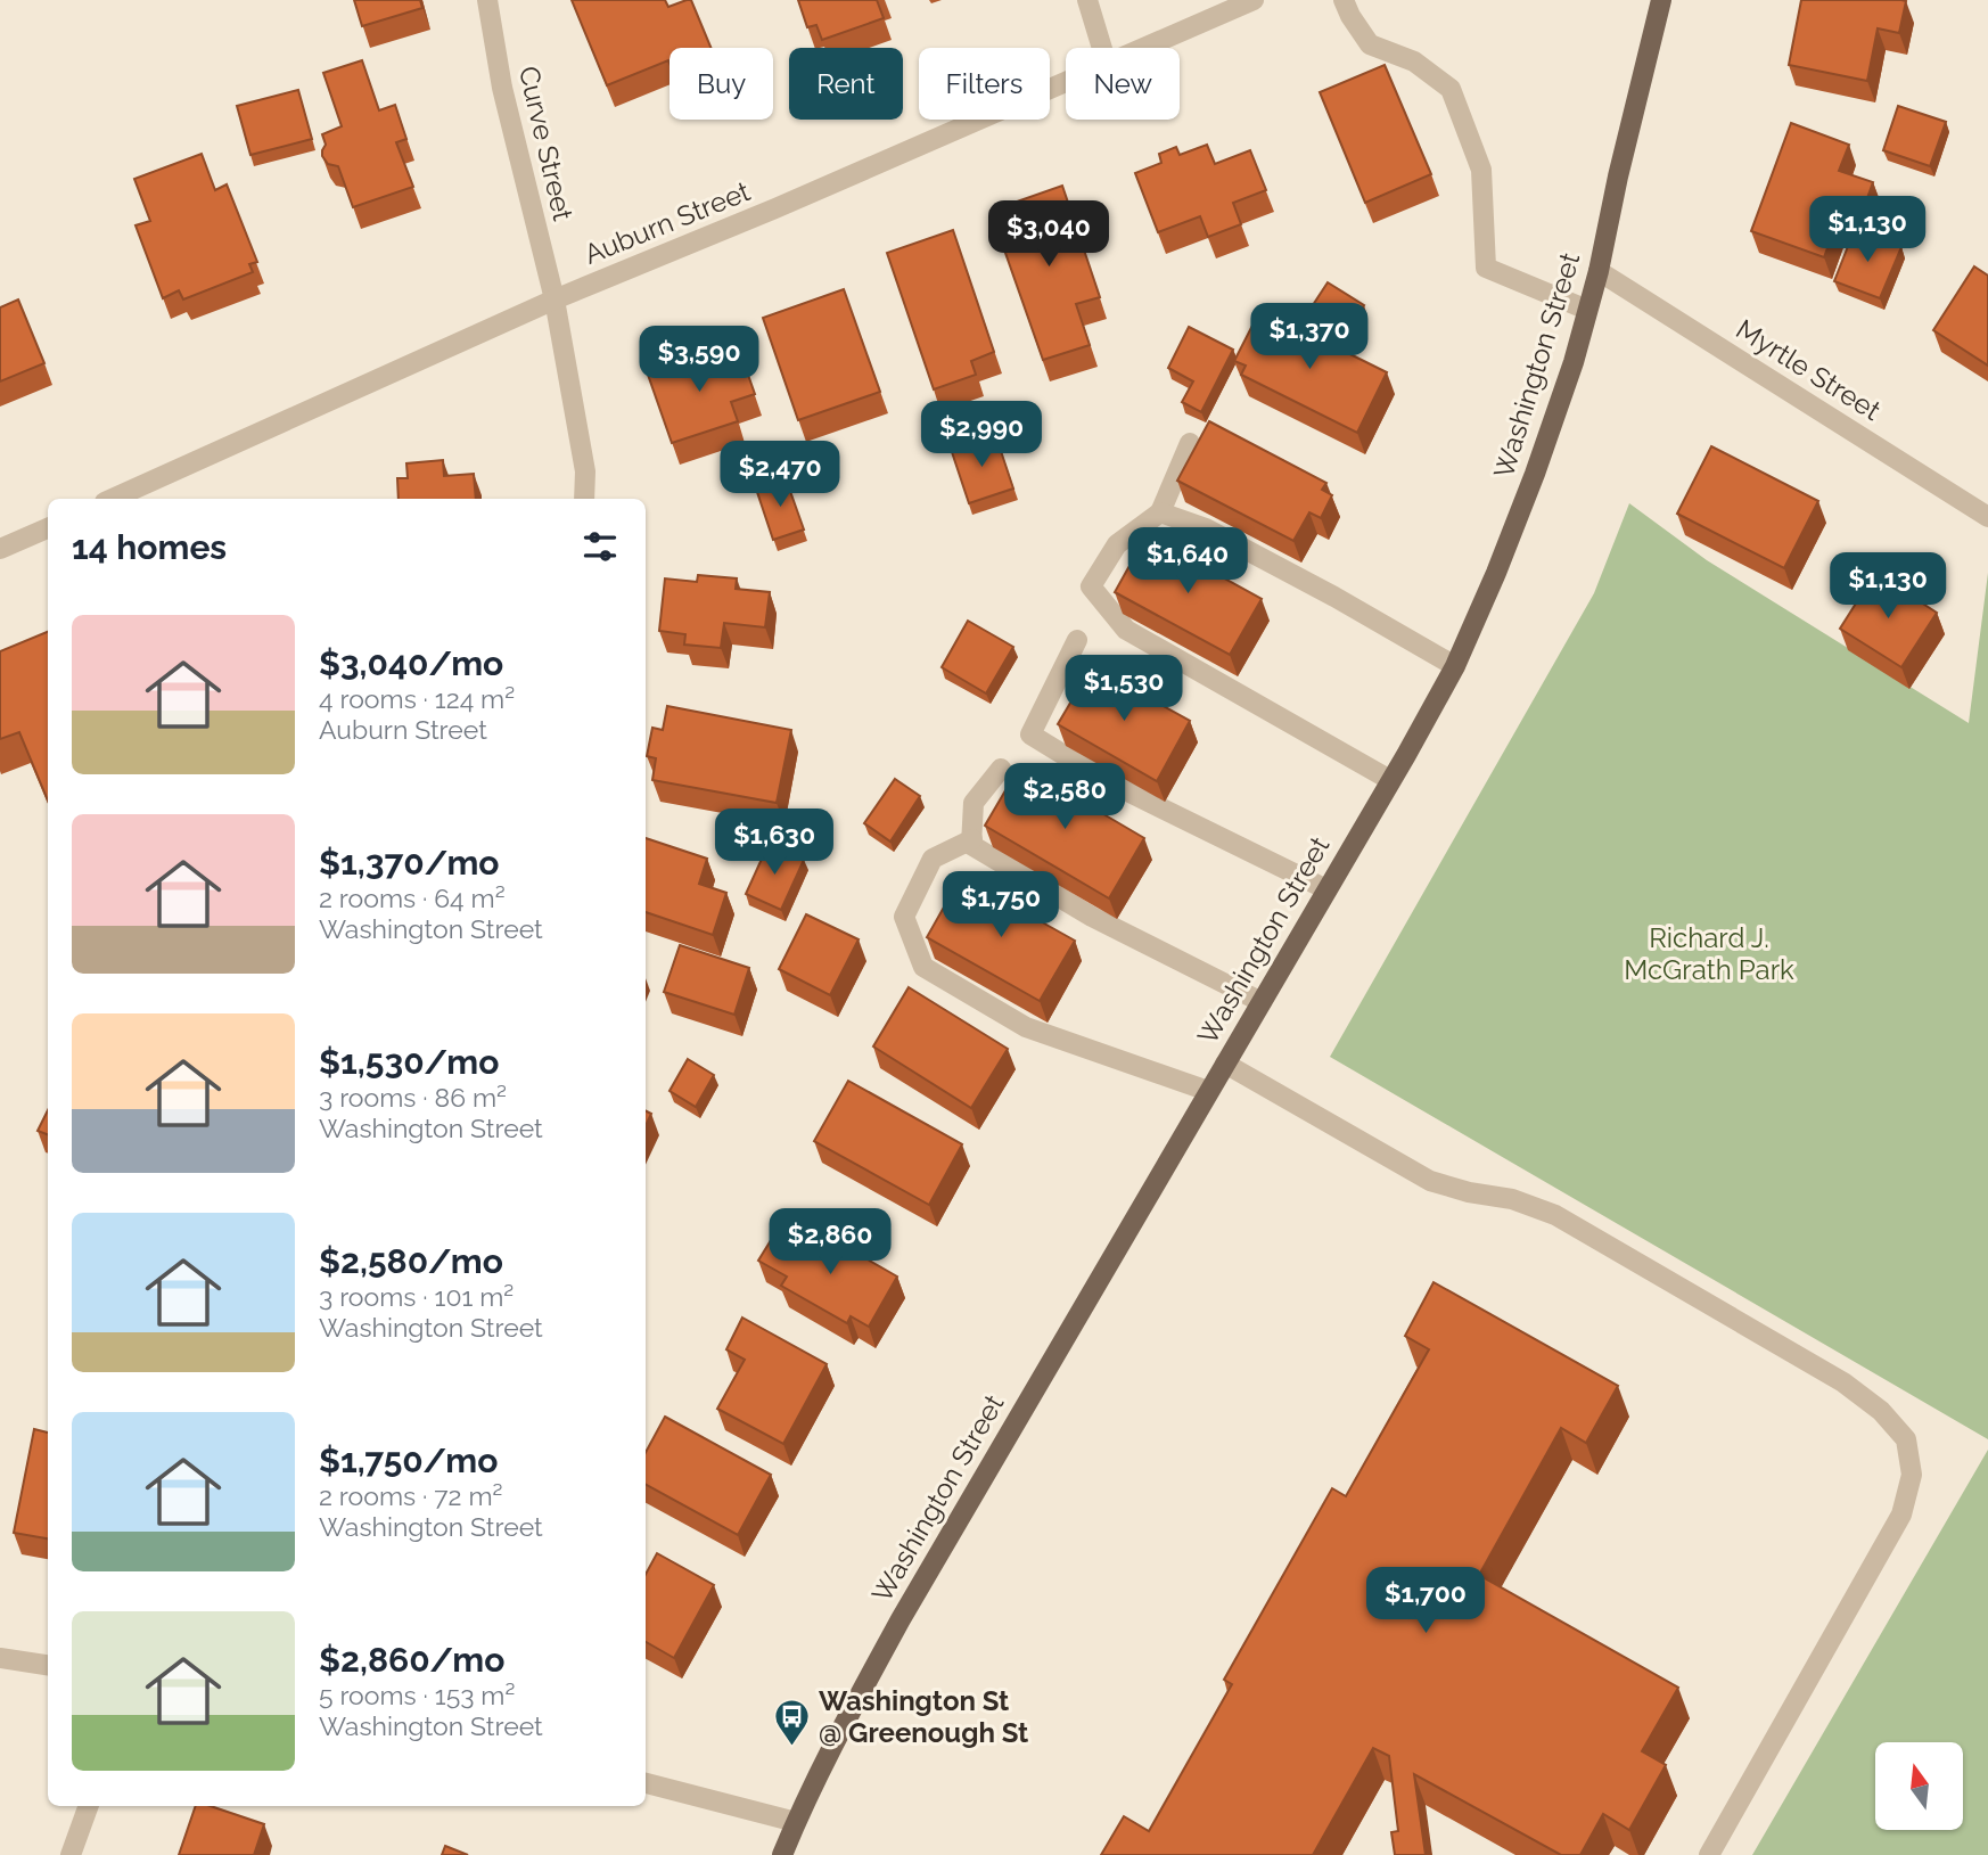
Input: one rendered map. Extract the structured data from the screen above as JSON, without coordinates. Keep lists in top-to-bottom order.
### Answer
{
  "streets": {
    "main road": ["Washington Street"],
    "street": ["Curve Street", "Auburn Street", "Myrtle Street"]
  },
  "crossings": [
    ["Curve Street", "Auburn Street"],
    ["Washington Street", "Myrtle Street"]
  ],
  "parks": ["Richard J. McGrath Park"],
  "places": {
    "bus stop": ["Washington St @ Greenough St"]
  },
  "north": "top",
  "page": {
    "chip": [
      "Buy",
      "Rent",
      "Filters",
      "New"
    ],
    "price": [
      "$1,130",
      "$3,040",
      "$1,370",
      "$3,590",
      "$2,990",
      "$2,470",
      "$1,640",
      "$1,130",
      "$1,530",
      "$2,580",
      "$1,630",
      "$1,750",
      "$2,860",
      "$1,700"
    ],
    "heading": "14 homes",
    "list": [
      {
        "name": "$3,040/mo",
        "note": "4 rooms · 124 m² · Auburn Street"
      },
      {
        "name": "$1,370/mo",
        "note": "2 rooms · 64 m² · Washington Street"
      },
      {
        "name": "$1,530/mo",
        "note": "3 rooms · 86 m² · Washington Street"
      },
      {
        "name": "$2,580/mo",
        "note": "3 rooms · 101 m² · Washington Street"
      },
      {
        "name": "$1,750/mo",
        "note": "2 rooms · 72 m² · Washington Street"
      },
      {
        "name": "$2,860/mo",
        "note": "5 rooms · 153 m² · Washington Street"
      }
    ]
  }
}
